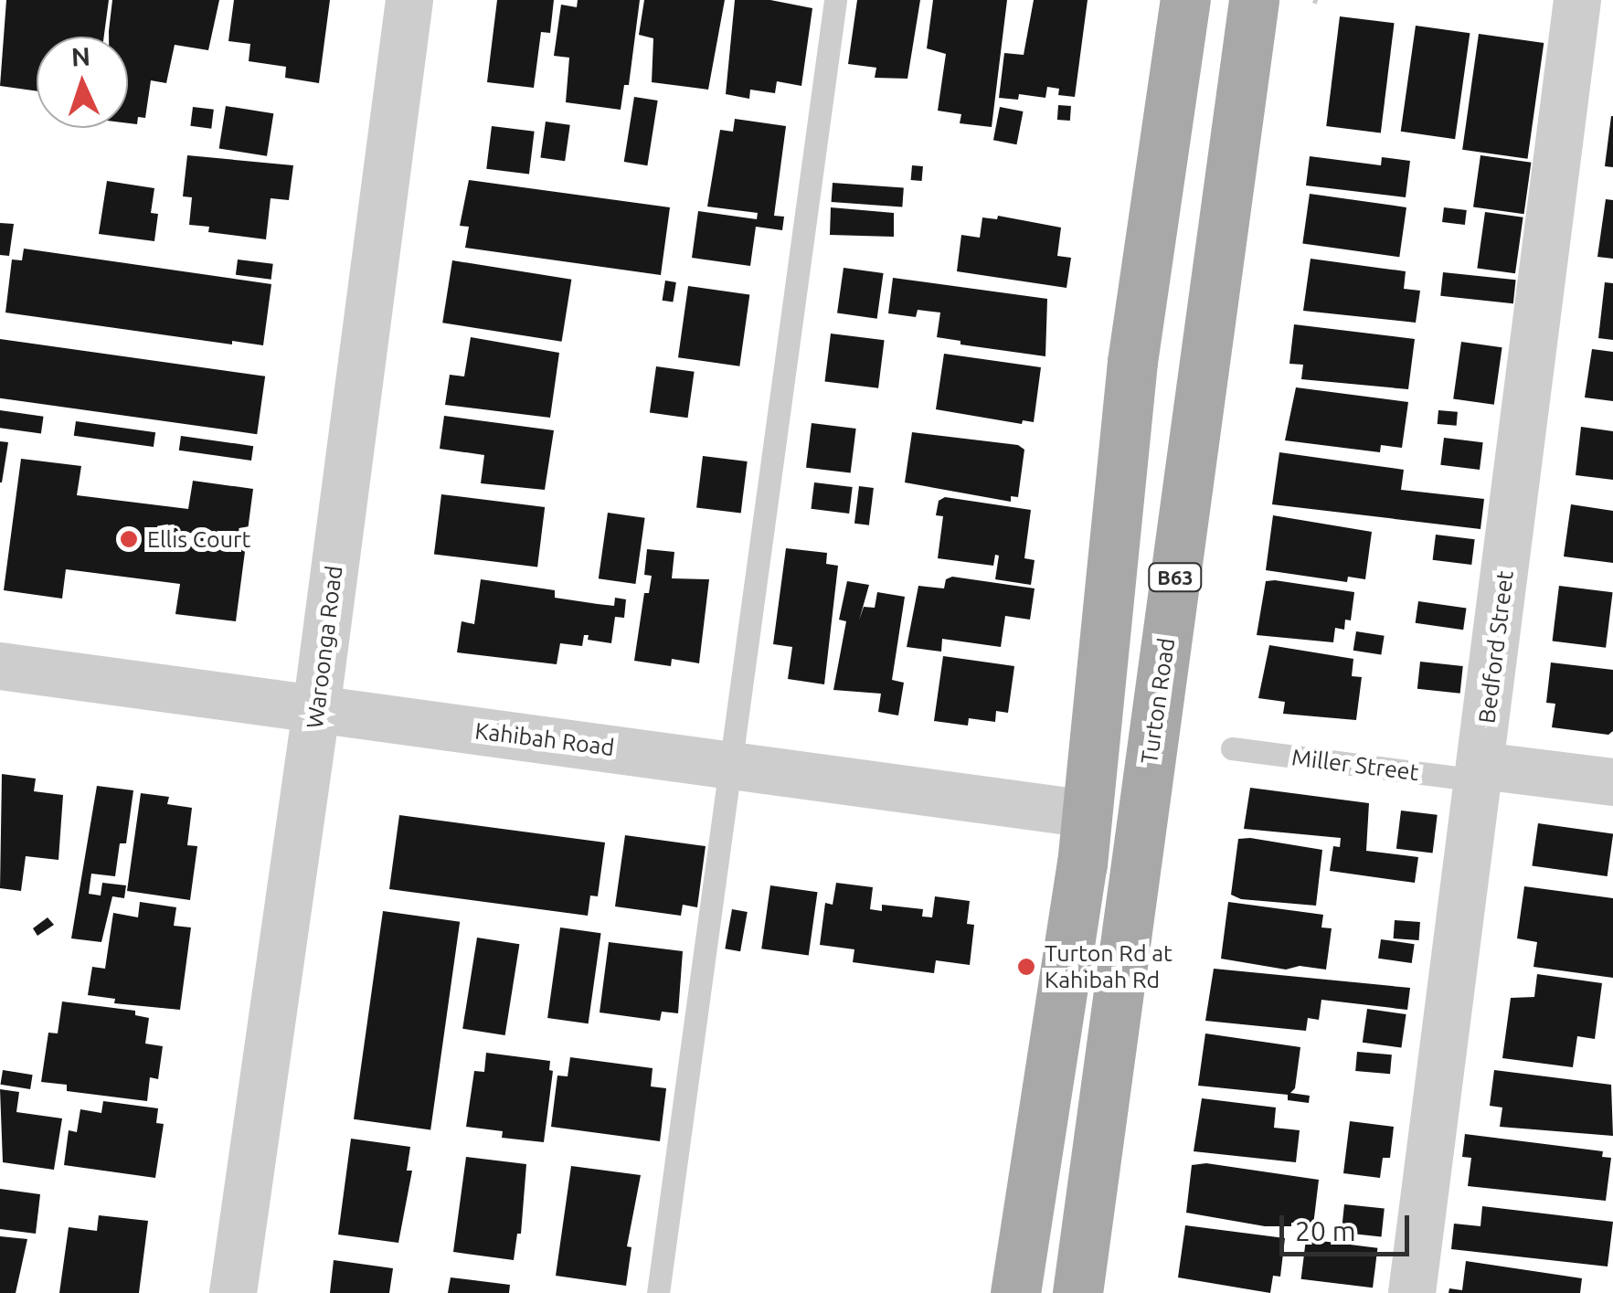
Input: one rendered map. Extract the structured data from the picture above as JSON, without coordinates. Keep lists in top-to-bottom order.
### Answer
{
  "streets": {
    "main road": ["B63", "Turton Road"],
    "street": [
      "Waroonga Road",
      "Bedford Street",
      "Kahibah Road",
      "Miller Street"
    ]
  },
  "crossings": [
    ["Waroonga Road", "Kahibah Road"],
    ["Bedford Street", "Miller Street"]
  ],
  "places": ["Ellis Court", "Turton Rd at Kahibah Rd"],
  "scale_bar": "20 m",
  "north": "top"
}
